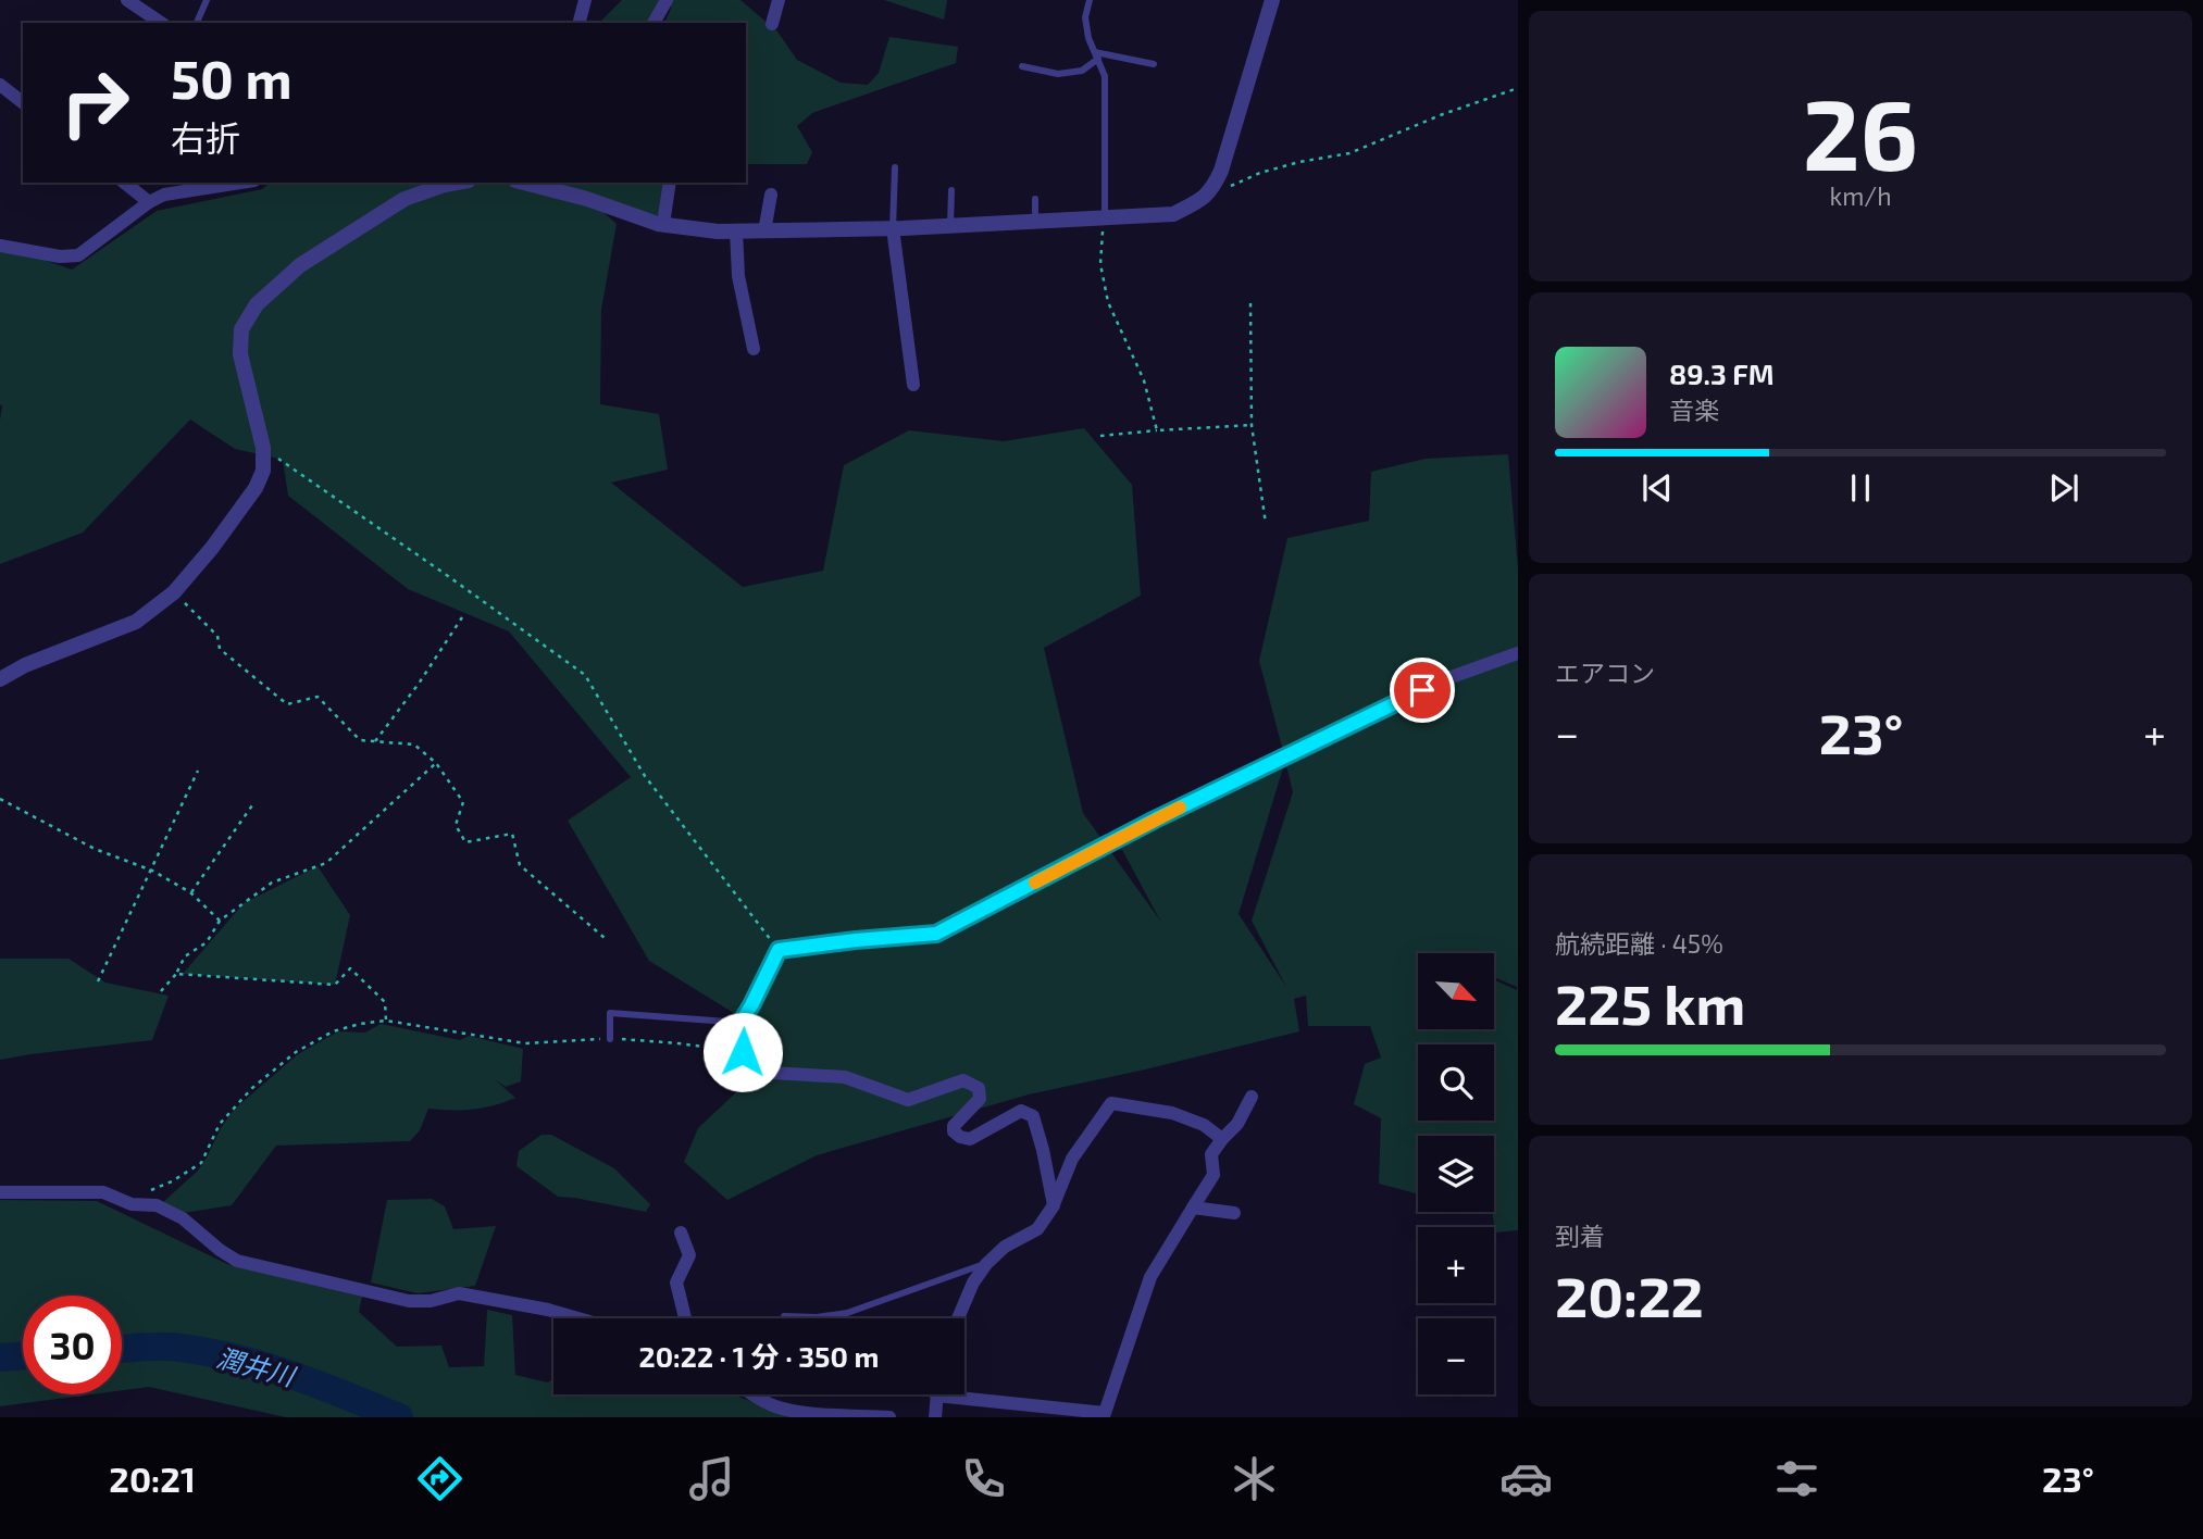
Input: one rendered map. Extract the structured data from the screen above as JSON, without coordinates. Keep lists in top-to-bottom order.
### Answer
{
  "water": ["潤井川"],
  "north": "bottom right",
  "page": {
    "tile": [
      ["26", "km/h"],
      "エアコン",
      ["航続距離 · 45%", "225 km"],
      ["到着", "20:22"]
    ],
    "turn": ["50 m", "右折"],
    "song": ["89.3 FM", "音楽"],
    "heat": ["−", "23°", "+"],
    "map_buttons": ["+", "−"],
    "limit": "30",
    "trip": "20:22 · 1 分 · 350 m",
    "tabs": ["20:21", "23°"]
  }
}
